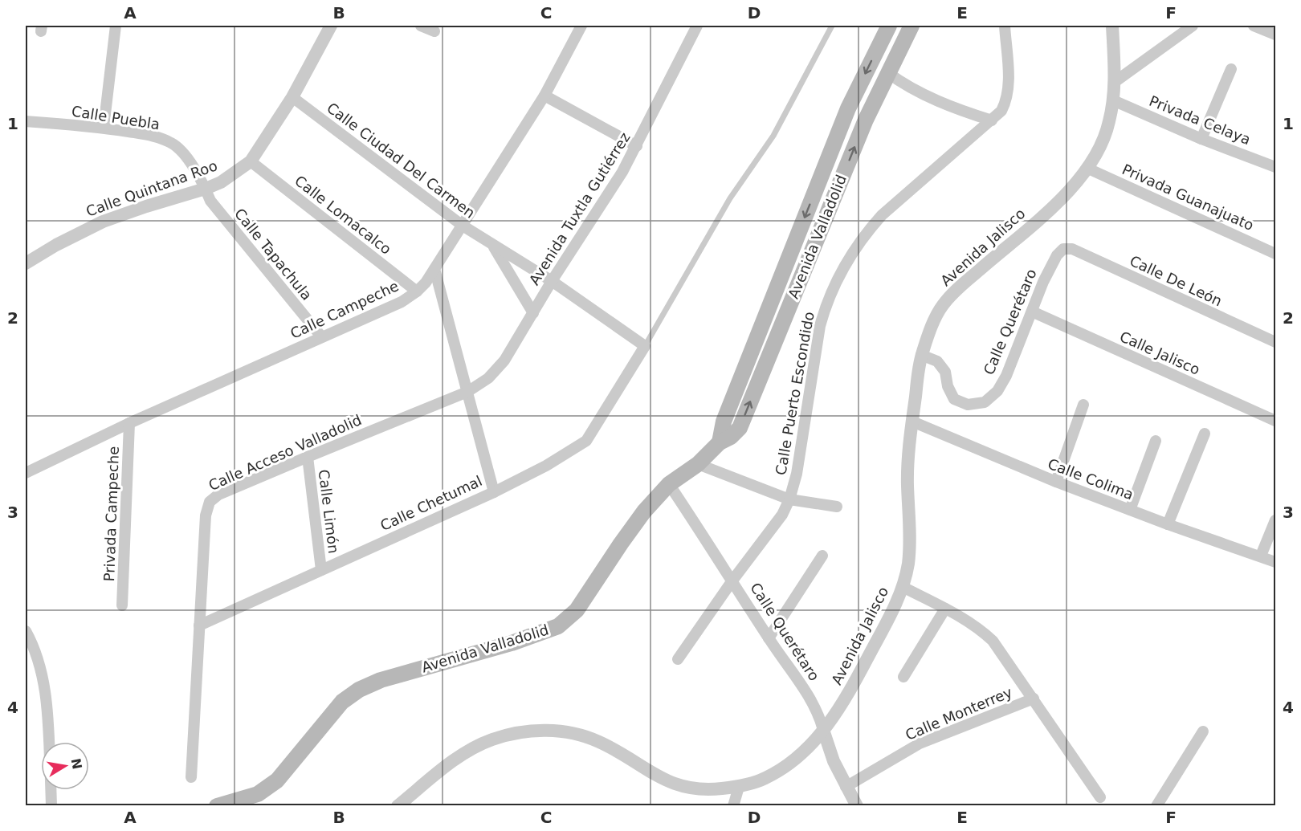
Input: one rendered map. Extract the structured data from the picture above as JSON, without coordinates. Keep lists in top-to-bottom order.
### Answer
{
  "streets": {
    "main road": ["Avenida Valladolid"],
    "street": [
      "Calle Puebla",
      "Privada Celaya",
      "Calle Ciudad Del Carmen",
      "Calle Quintana Roo",
      "Privada Guanajuato",
      "Avenida Tuxtla Gutiérrez",
      "Calle Lomacalco",
      "Avenida Jalisco",
      "Calle Tapachula",
      "Calle De León",
      "Calle Campeche",
      "Calle Querétaro",
      "Calle Jalisco",
      "Calle Puerto Escondido",
      "Calle Acceso Valladolid",
      "Calle Colima",
      "Calle Chetumal",
      "Calle Limón",
      "Privada Campeche",
      "Calle Monterrey"
    ]
  },
  "crossings": [
    ["Calle Puebla", "Calle Quintana Roo"],
    ["Calle Puebla", "Calle Tapachula"],
    ["Privada Celaya", "Avenida Jalisco"],
    ["Calle Ciudad Del Carmen", "Calle Quintana Roo"],
    ["Calle Ciudad Del Carmen", "Avenida Tuxtla Gutiérrez"],
    ["Calle Ciudad Del Carmen", "Calle Campeche"],
    ["Calle Quintana Roo", "Calle Lomacalco"],
    ["Calle Quintana Roo", "Calle Tapachula"],
    ["Privada Guanajuato", "Avenida Jalisco"],
    ["Avenida Tuxtla Gutiérrez", "Calle Acceso Valladolid"],
    ["Avenida Tuxtla Gutiérrez", "Calle Chetumal"],
    ["Calle Lomacalco", "Calle Campeche"],
    ["Avenida Valladolid", "Calle Querétaro"],
    ["Avenida Jalisco", "Calle Querétaro"],
    ["Avenida Jalisco", "Calle Colima"],
    ["Calle Tapachula", "Calle Campeche"],
    ["Calle De León", "Calle Querétaro"],
    ["Calle Campeche", "Calle Chetumal"],
    ["Calle Campeche", "Privada Campeche"],
    ["Calle Querétaro", "Calle Jalisco"],
    ["Calle Querétaro", "Calle Puerto Escondido"],
    ["Calle Querétaro", "Calle Monterrey"],
    ["Calle Acceso Valladolid", "Calle Chetumal"],
    ["Calle Acceso Valladolid", "Calle Limón"],
    ["Calle Chetumal", "Calle Limón"]
  ],
  "north": "right",
  "grid": {
    "columns": [
      "A",
      "B",
      "C",
      "D",
      "E",
      "F"
    ],
    "rows": [
      "1",
      "2",
      "3",
      "4"
    ]
  }
}
